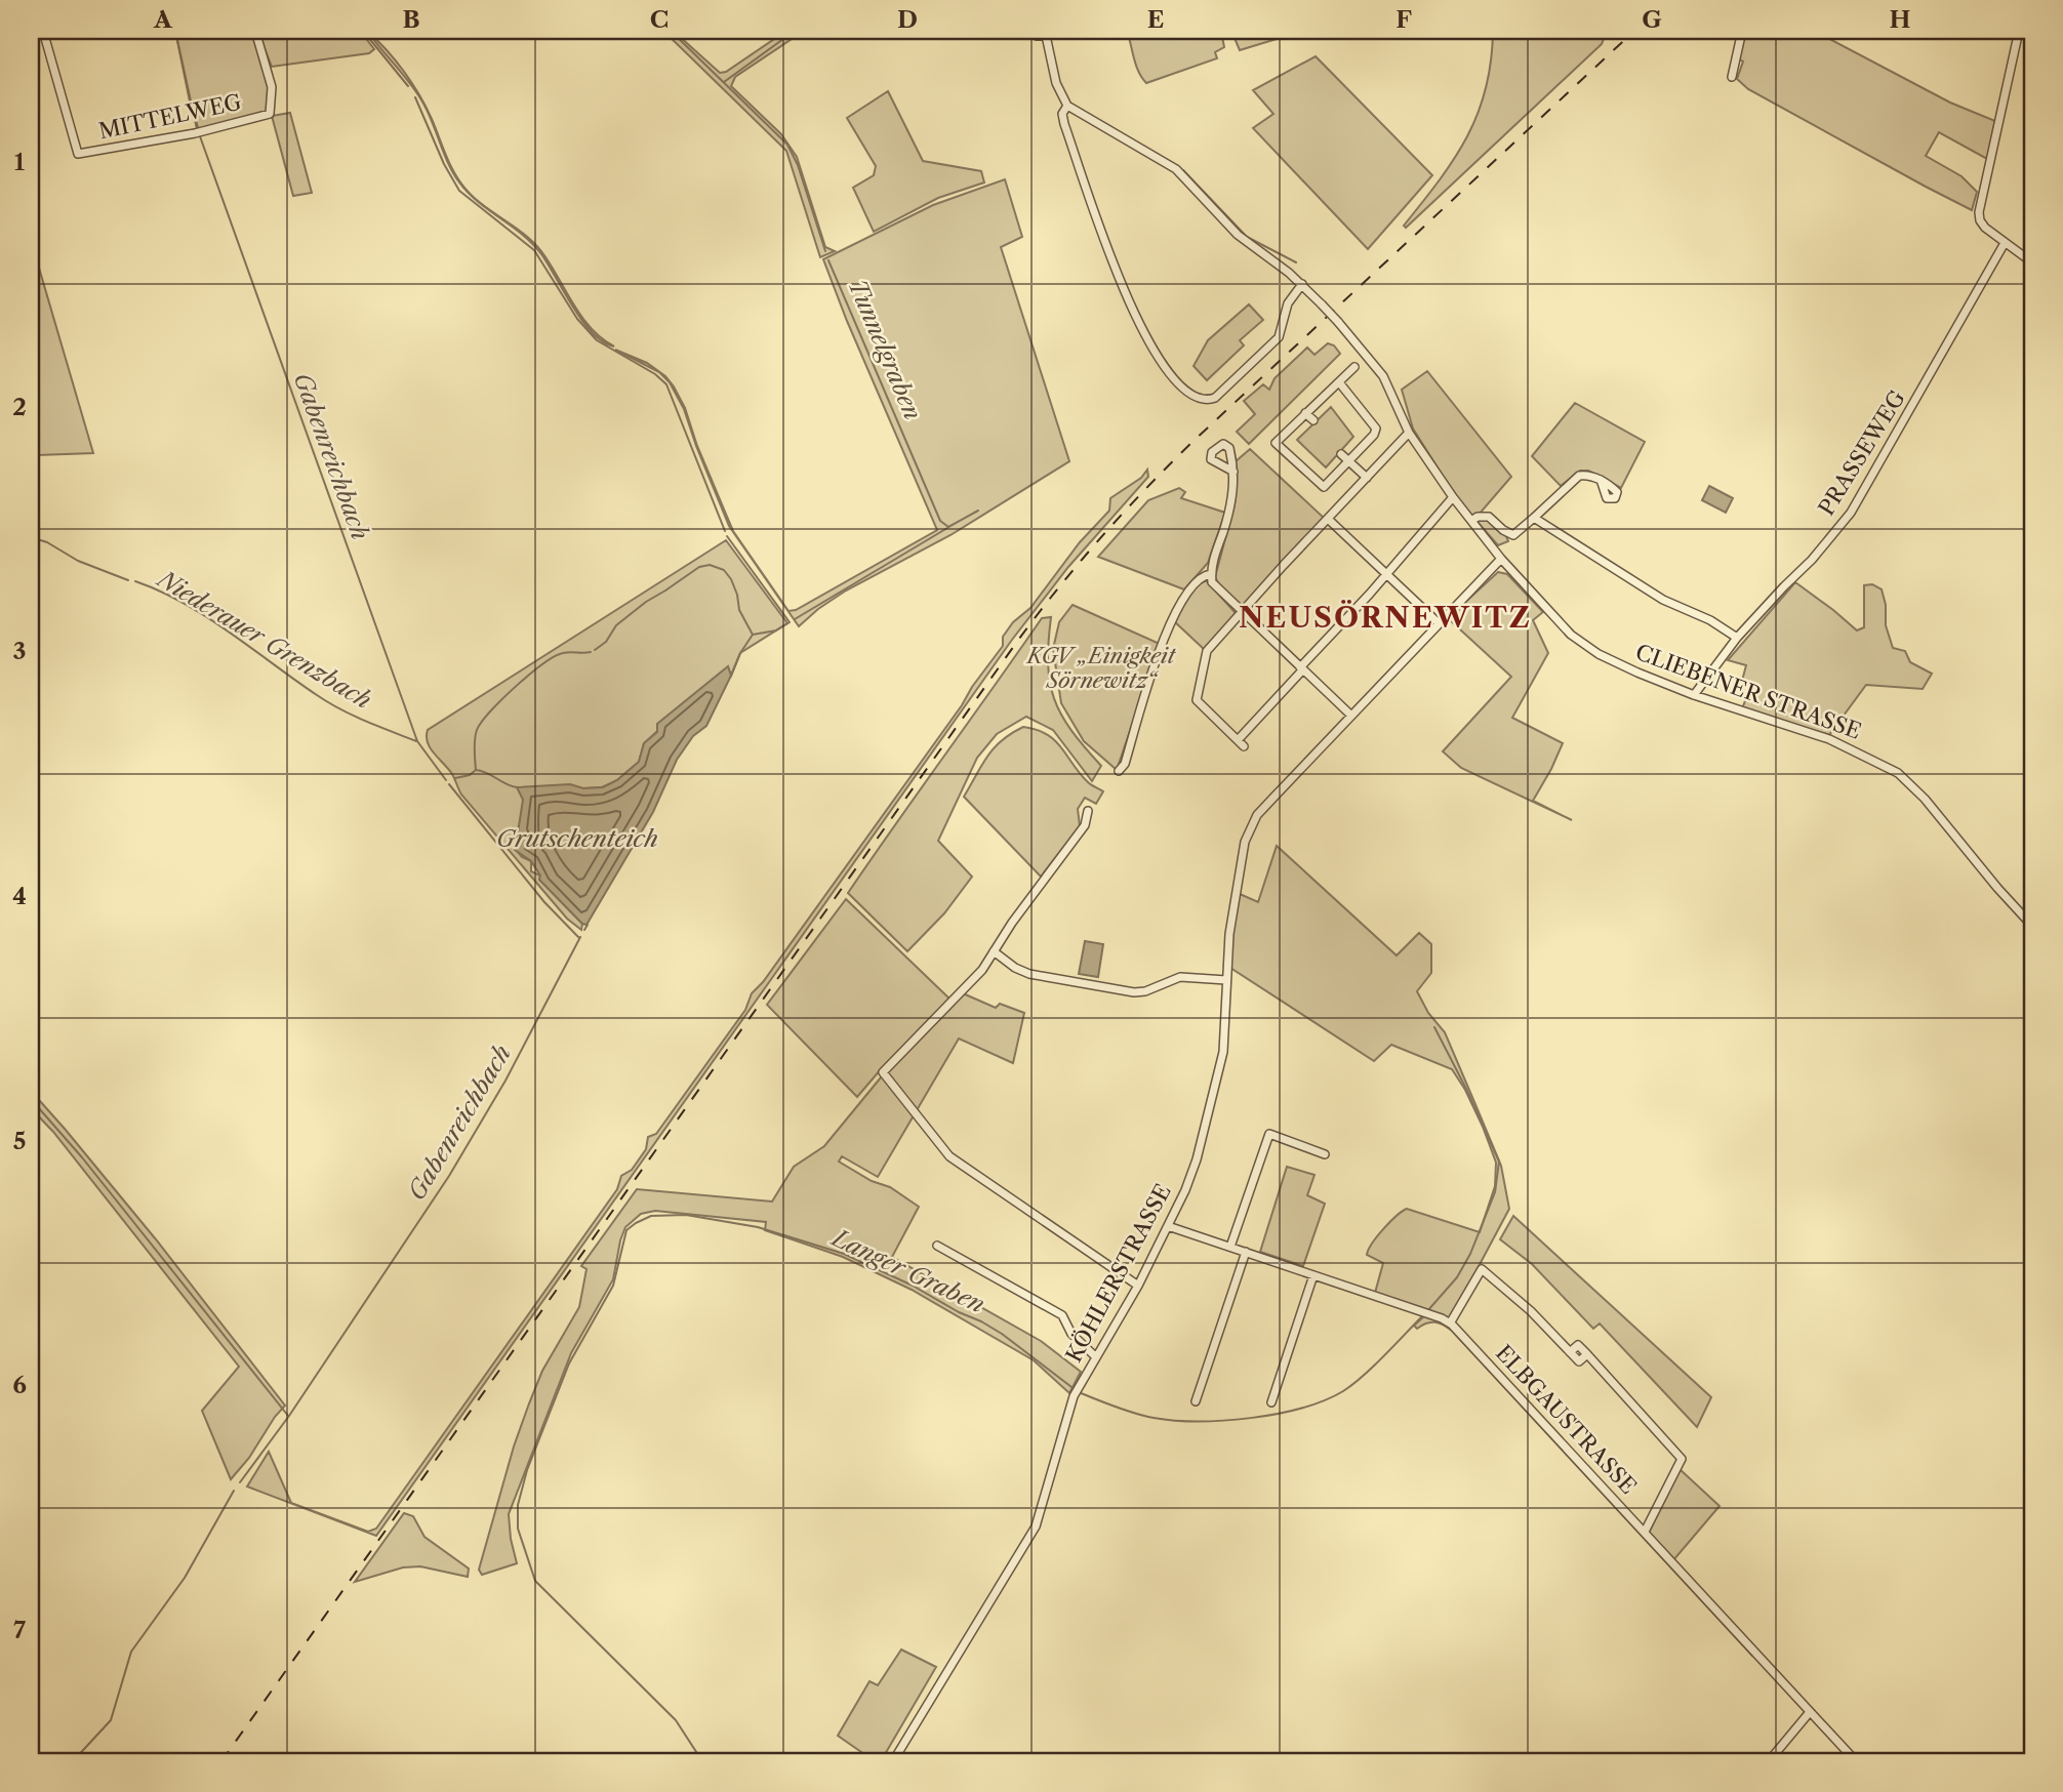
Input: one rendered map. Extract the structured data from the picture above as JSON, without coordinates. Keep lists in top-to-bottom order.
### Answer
{
  "streets": {
    "street": [
      "MITTELWEG",
      "PRASSEWEG",
      "CLIEBENER STRASSE",
      "KÖHLERSTRASSE",
      "ELBGAUSTRASSE"
    ]
  },
  "crossings": [
    ["PRASSEWEG", "CLIEBENER STRASSE"],
    ["CLIEBENER STRASSE", "KÖHLERSTRASSE"],
    ["KÖHLERSTRASSE", "ELBGAUSTRASSE"]
  ],
  "districts": ["NEUSÖRNEWITZ"],
  "water": [
    "Tunnelgraben",
    "Gabenreichbach",
    "Niederauer Grenzbach",
    "Grutschenteich",
    "Langer Graben"
  ],
  "parks": ["KGV „Einigkeit Sörnewitz“"],
  "grid": {
    "columns": [
      "A",
      "B",
      "C",
      "D",
      "E",
      "F",
      "G",
      "H"
    ],
    "rows": [
      "1",
      "2",
      "3",
      "4",
      "5",
      "6",
      "7"
    ]
  }
}
